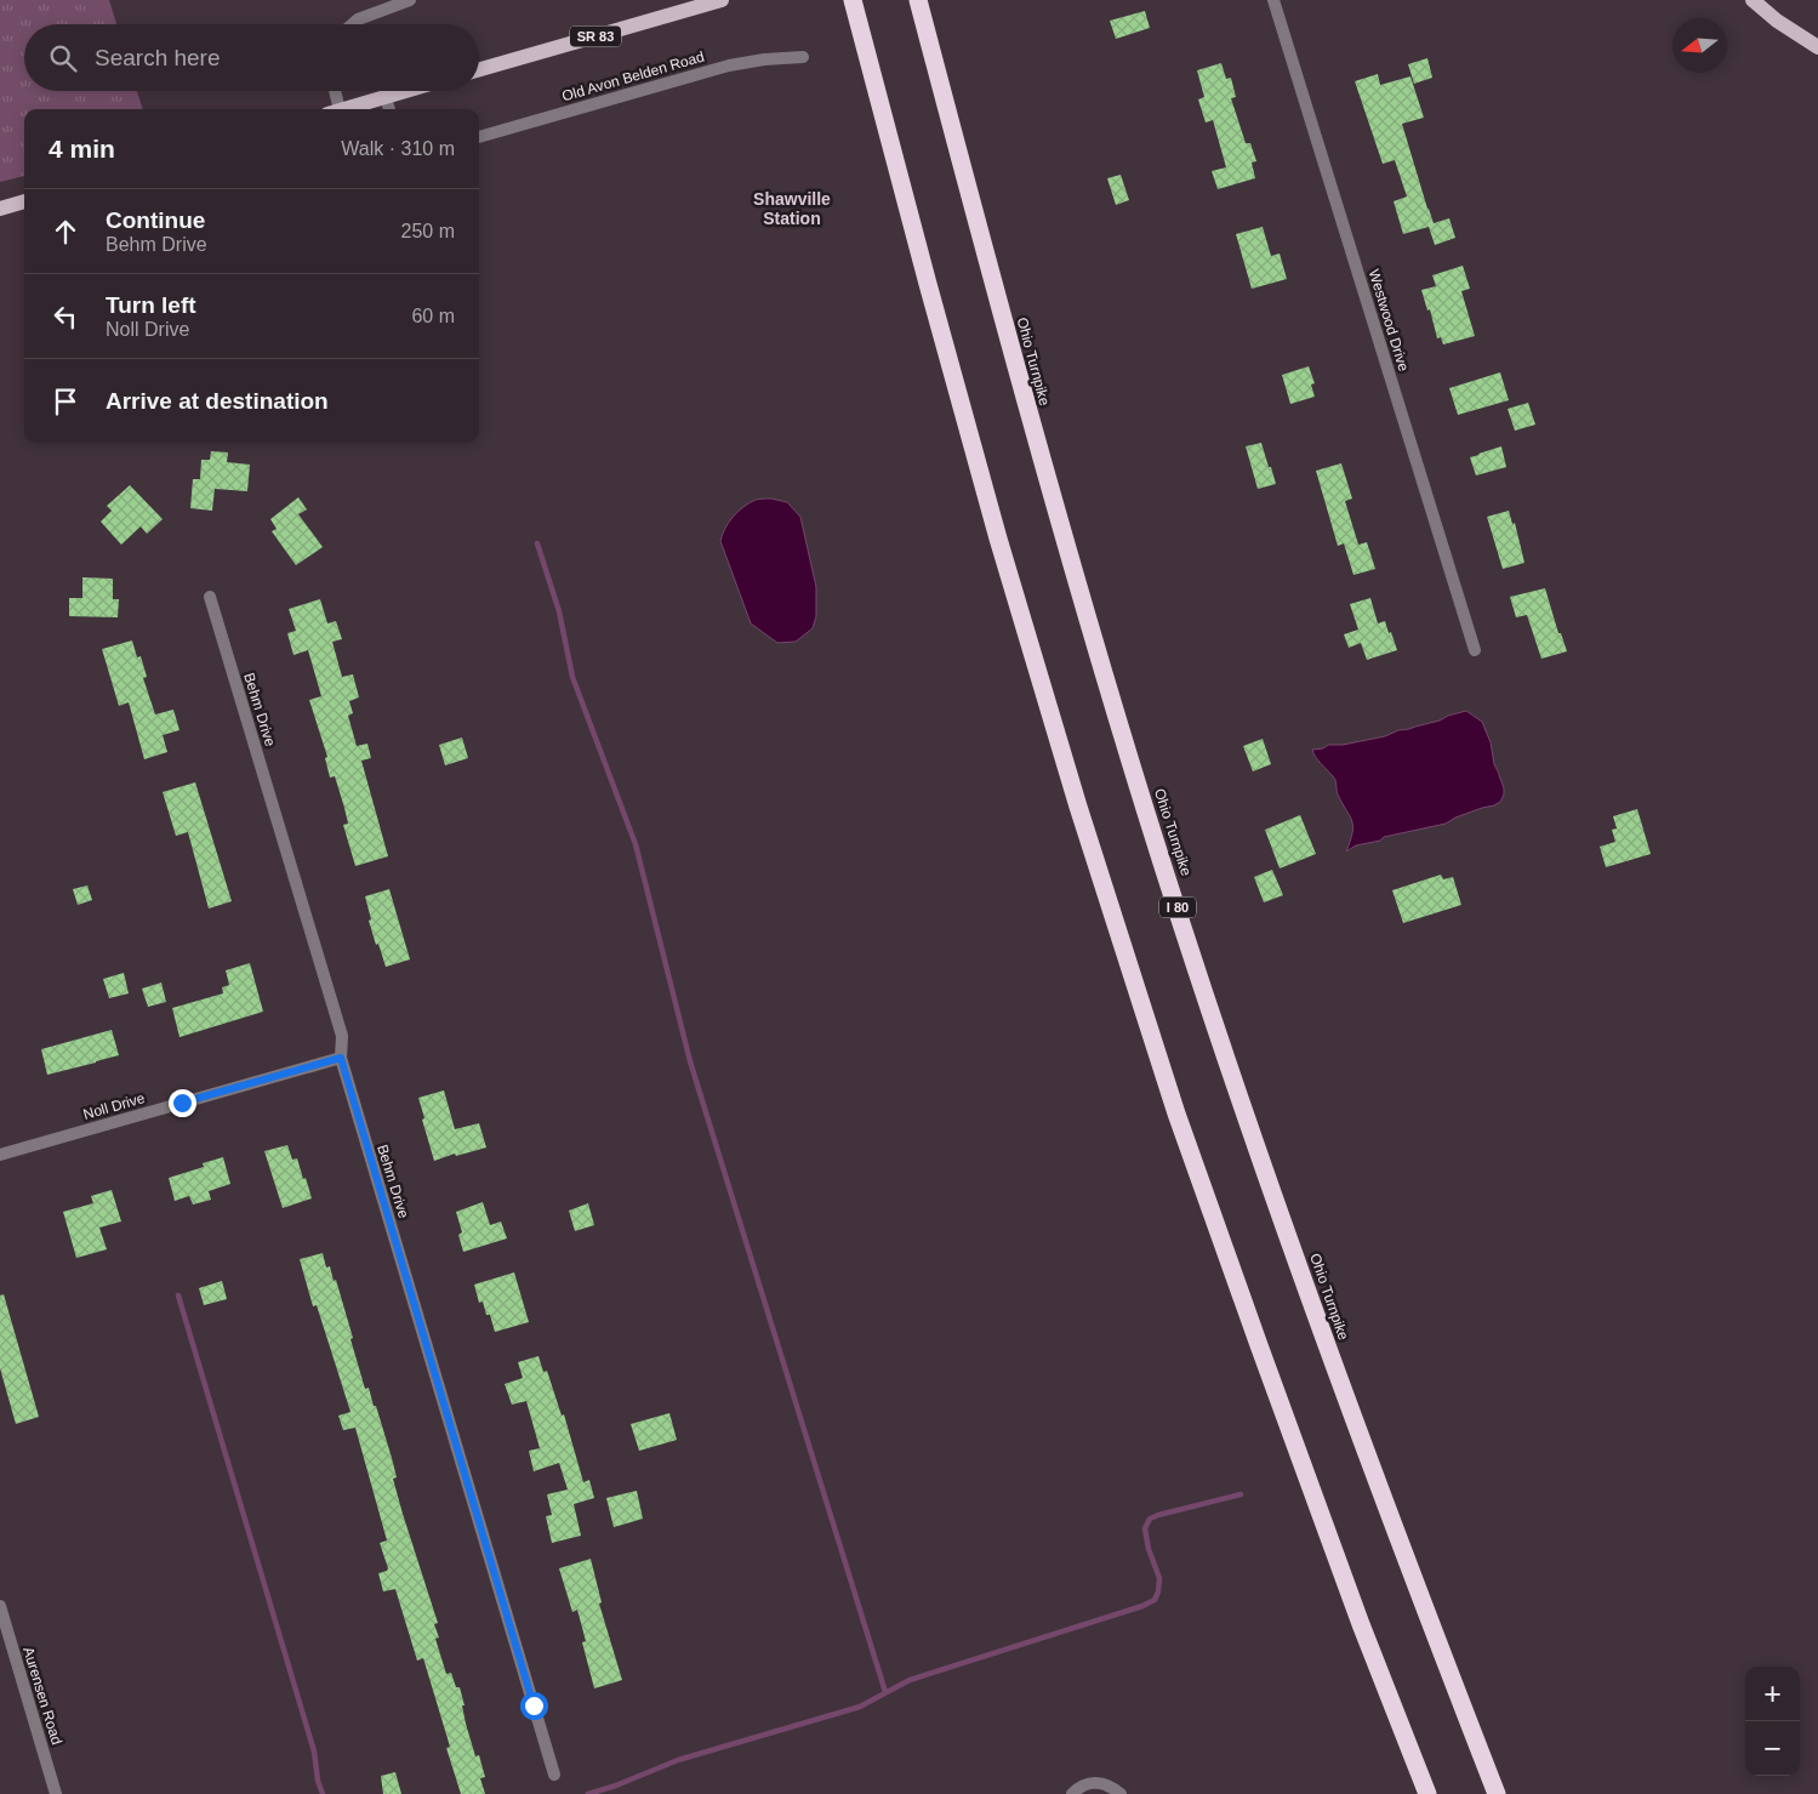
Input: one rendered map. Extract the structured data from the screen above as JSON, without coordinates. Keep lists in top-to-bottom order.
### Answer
{
  "streets": {
    "highway": ["Ohio Turnpike", "I 80"],
    "main road": ["SR 83"],
    "street": [
      "Old Avon Belden Road",
      "Westwood Drive",
      "Behm Drive",
      "Noll Drive",
      "Aurensen Road"
    ]
  },
  "crossings": [
    ["Behm Drive", "Noll Drive"]
  ],
  "districts": ["Shawville Station"],
  "north": "left",
  "page": {
    "search": "Search here",
    "heading": ["4 min", "Walk · 310 m"],
    "list": [
      ["Continue", "Behm Drive", "250 m"],
      ["Turn left", "Noll Drive", "60 m"],
      "Arrive at destination"
    ],
    "map_buttons": ["+", "−"]
  }
}
